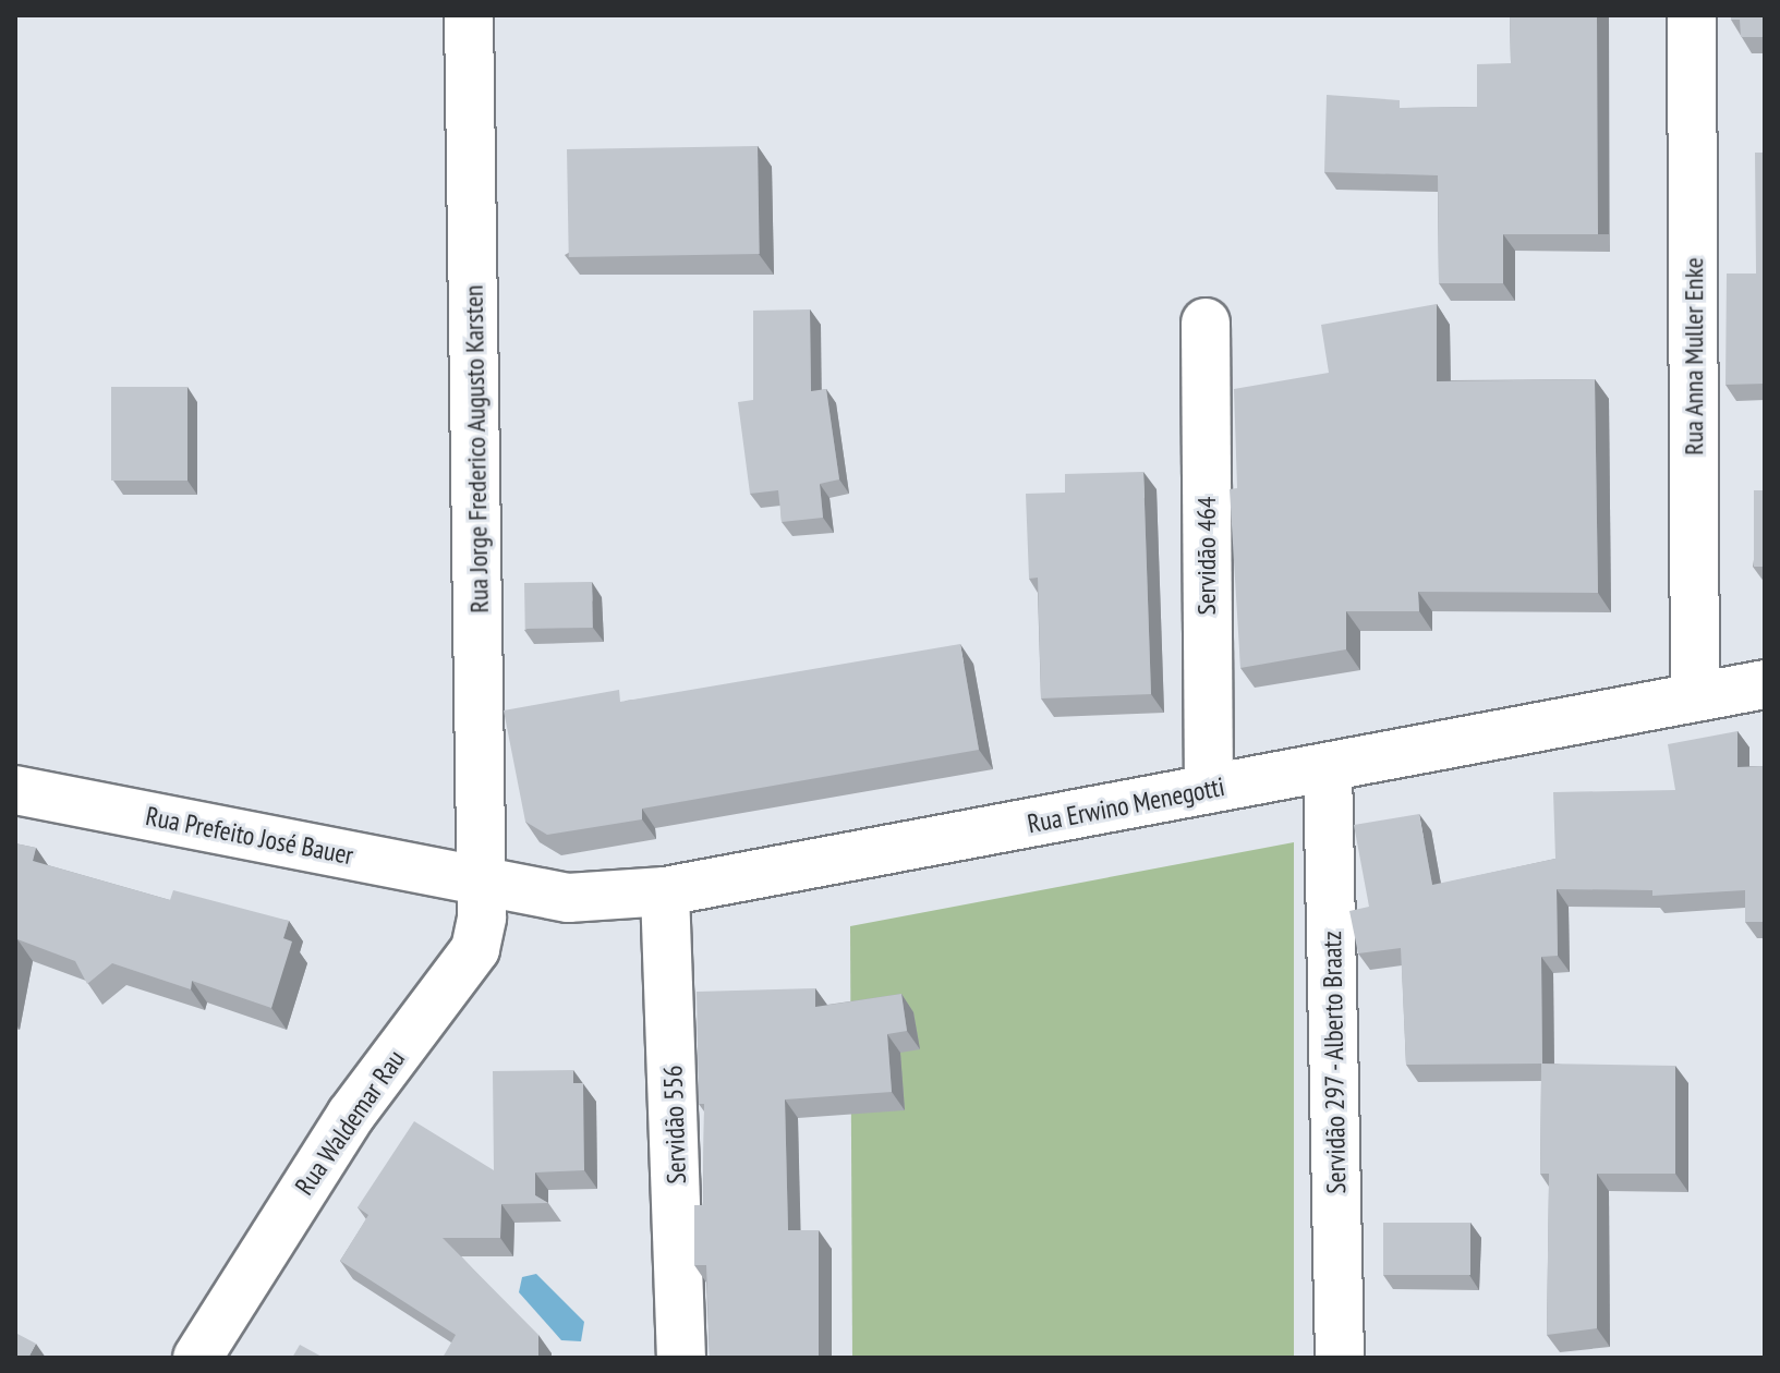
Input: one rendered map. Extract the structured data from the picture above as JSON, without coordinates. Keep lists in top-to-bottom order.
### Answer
{
  "streets": {
    "street": [
      "Rua Anna Muller Enke",
      "Rua Jorge Frederico Augusto Karsten",
      "Servidão 464",
      "Rua Erwino Menegotti",
      "Rua Prefeito José Bauer",
      "Servidão 297 - Alberto Braatz",
      "Rua Waldemar Rau",
      "Servidão 556"
    ]
  },
  "crossings": [
    ["Rua Anna Muller Enke", "Rua Erwino Menegotti"],
    ["Rua Jorge Frederico Augusto Karsten", "Rua Erwino Menegotti"],
    ["Rua Jorge Frederico Augusto Karsten", "Rua Prefeito José Bauer"],
    ["Rua Jorge Frederico Augusto Karsten", "Rua Waldemar Rau"],
    ["Servidão 464", "Rua Erwino Menegotti"],
    ["Rua Erwino Menegotti", "Rua Prefeito José Bauer"],
    ["Rua Erwino Menegotti", "Servidão 297 - Alberto Braatz"],
    ["Rua Erwino Menegotti", "Rua Waldemar Rau"],
    ["Rua Erwino Menegotti", "Servidão 556"],
    ["Rua Prefeito José Bauer", "Rua Waldemar Rau"]
  ]
}
